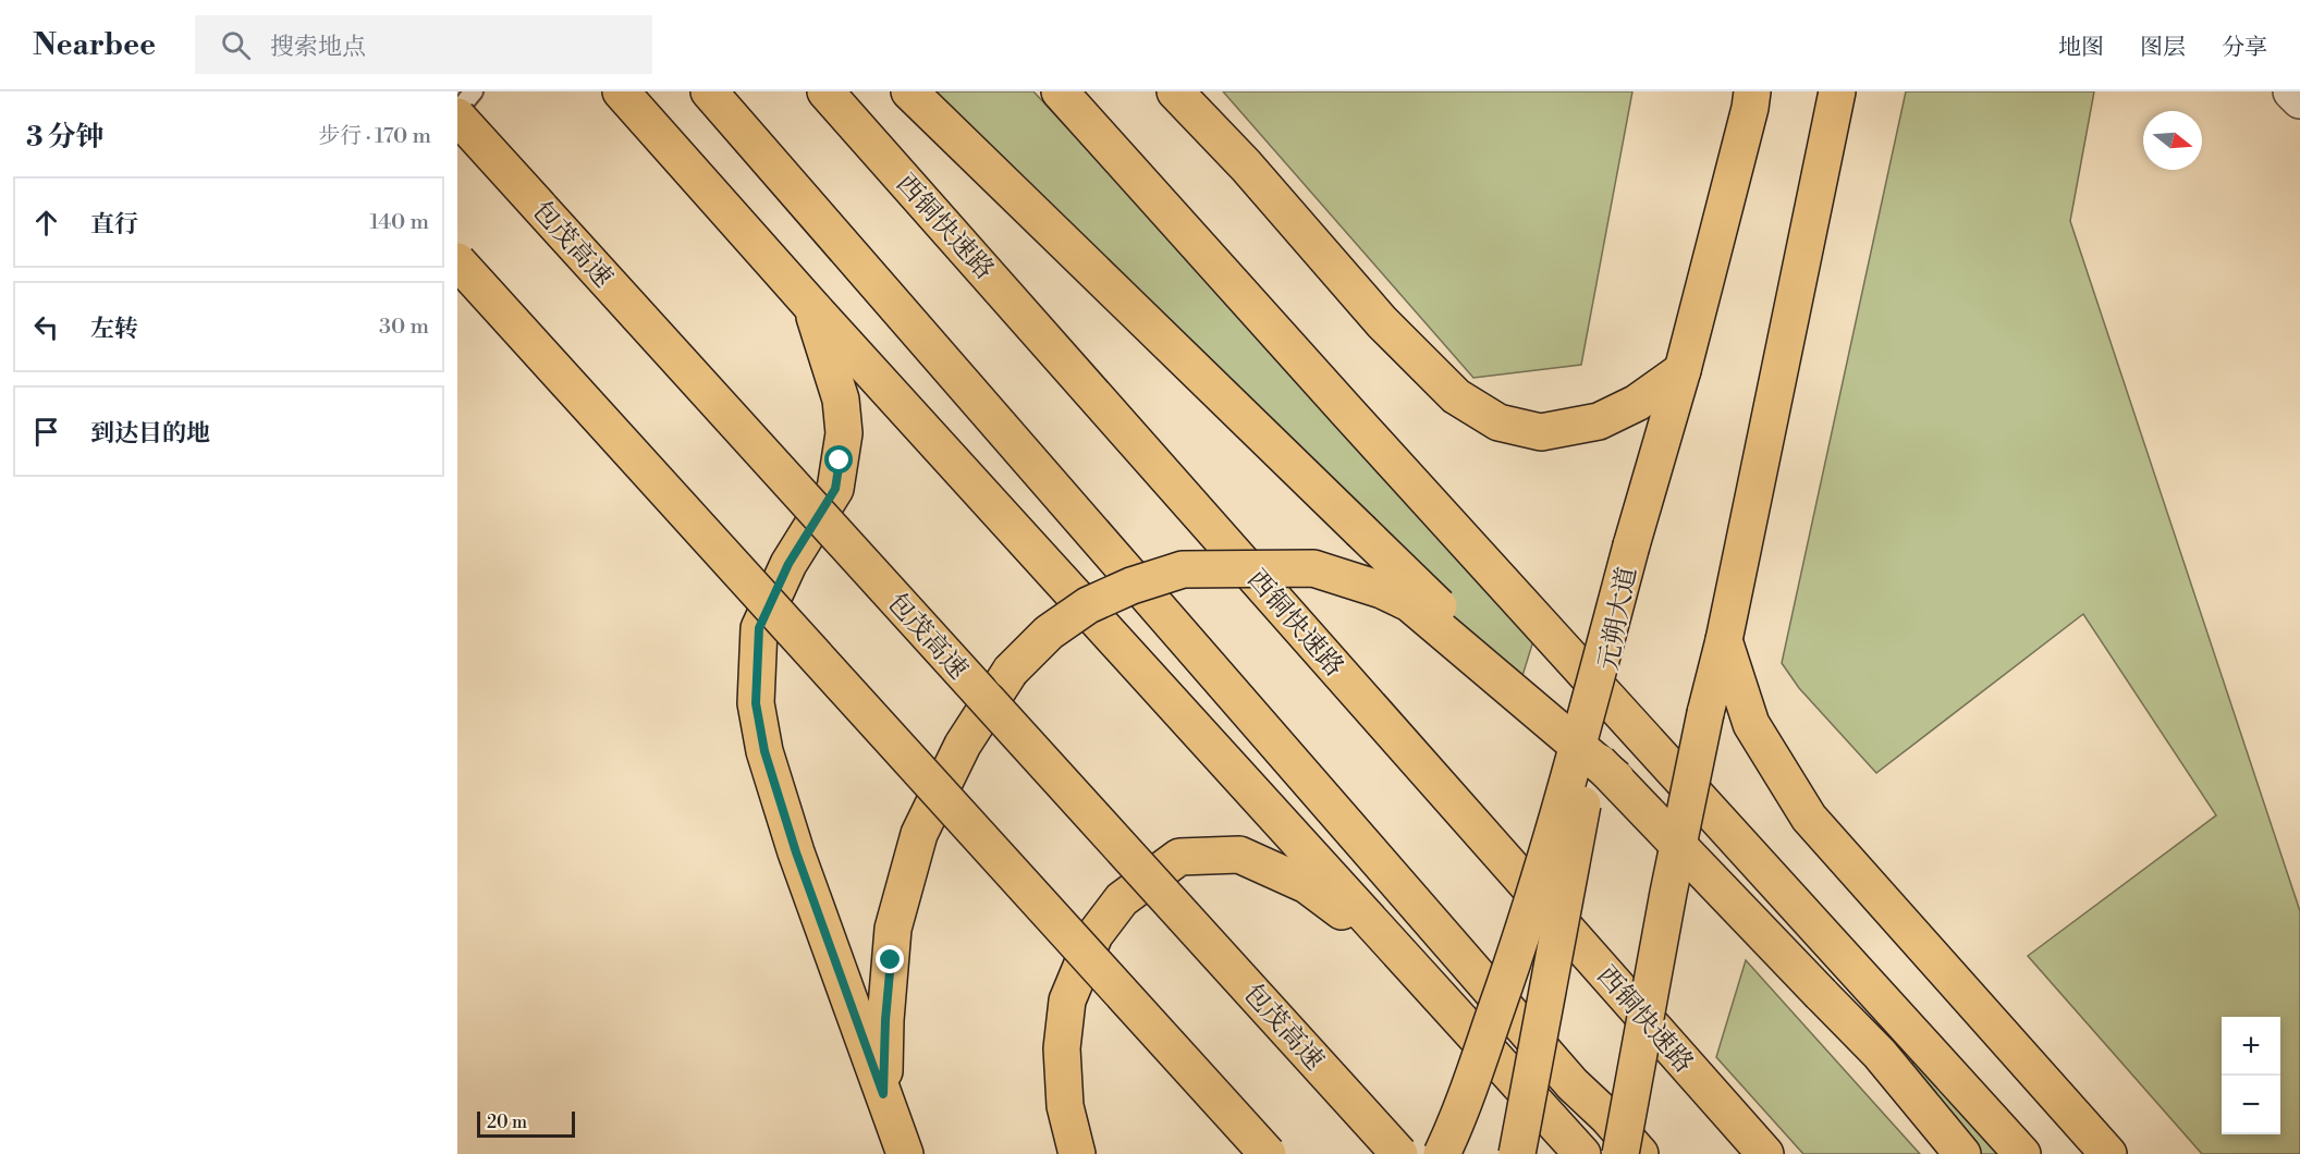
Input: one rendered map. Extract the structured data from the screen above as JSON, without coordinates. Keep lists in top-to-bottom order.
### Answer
{
  "streets": {
    "main road": ["西铜快速路", "包茂高速", "元朔大道"]
  },
  "scale_bar": "20 m",
  "north": "right",
  "page": {
    "header": "Nearbee",
    "search": "搜索地点",
    "nav": ["地图", "图层", "分享"],
    "heading": ["3 分钟", "步行 · 170 m"],
    "list": [
      ["直行", "140 m"],
      ["左转", "30 m"],
      "到达目的地"
    ],
    "map_buttons": ["+", "−"],
    "scale": "20 m"
  }
}
